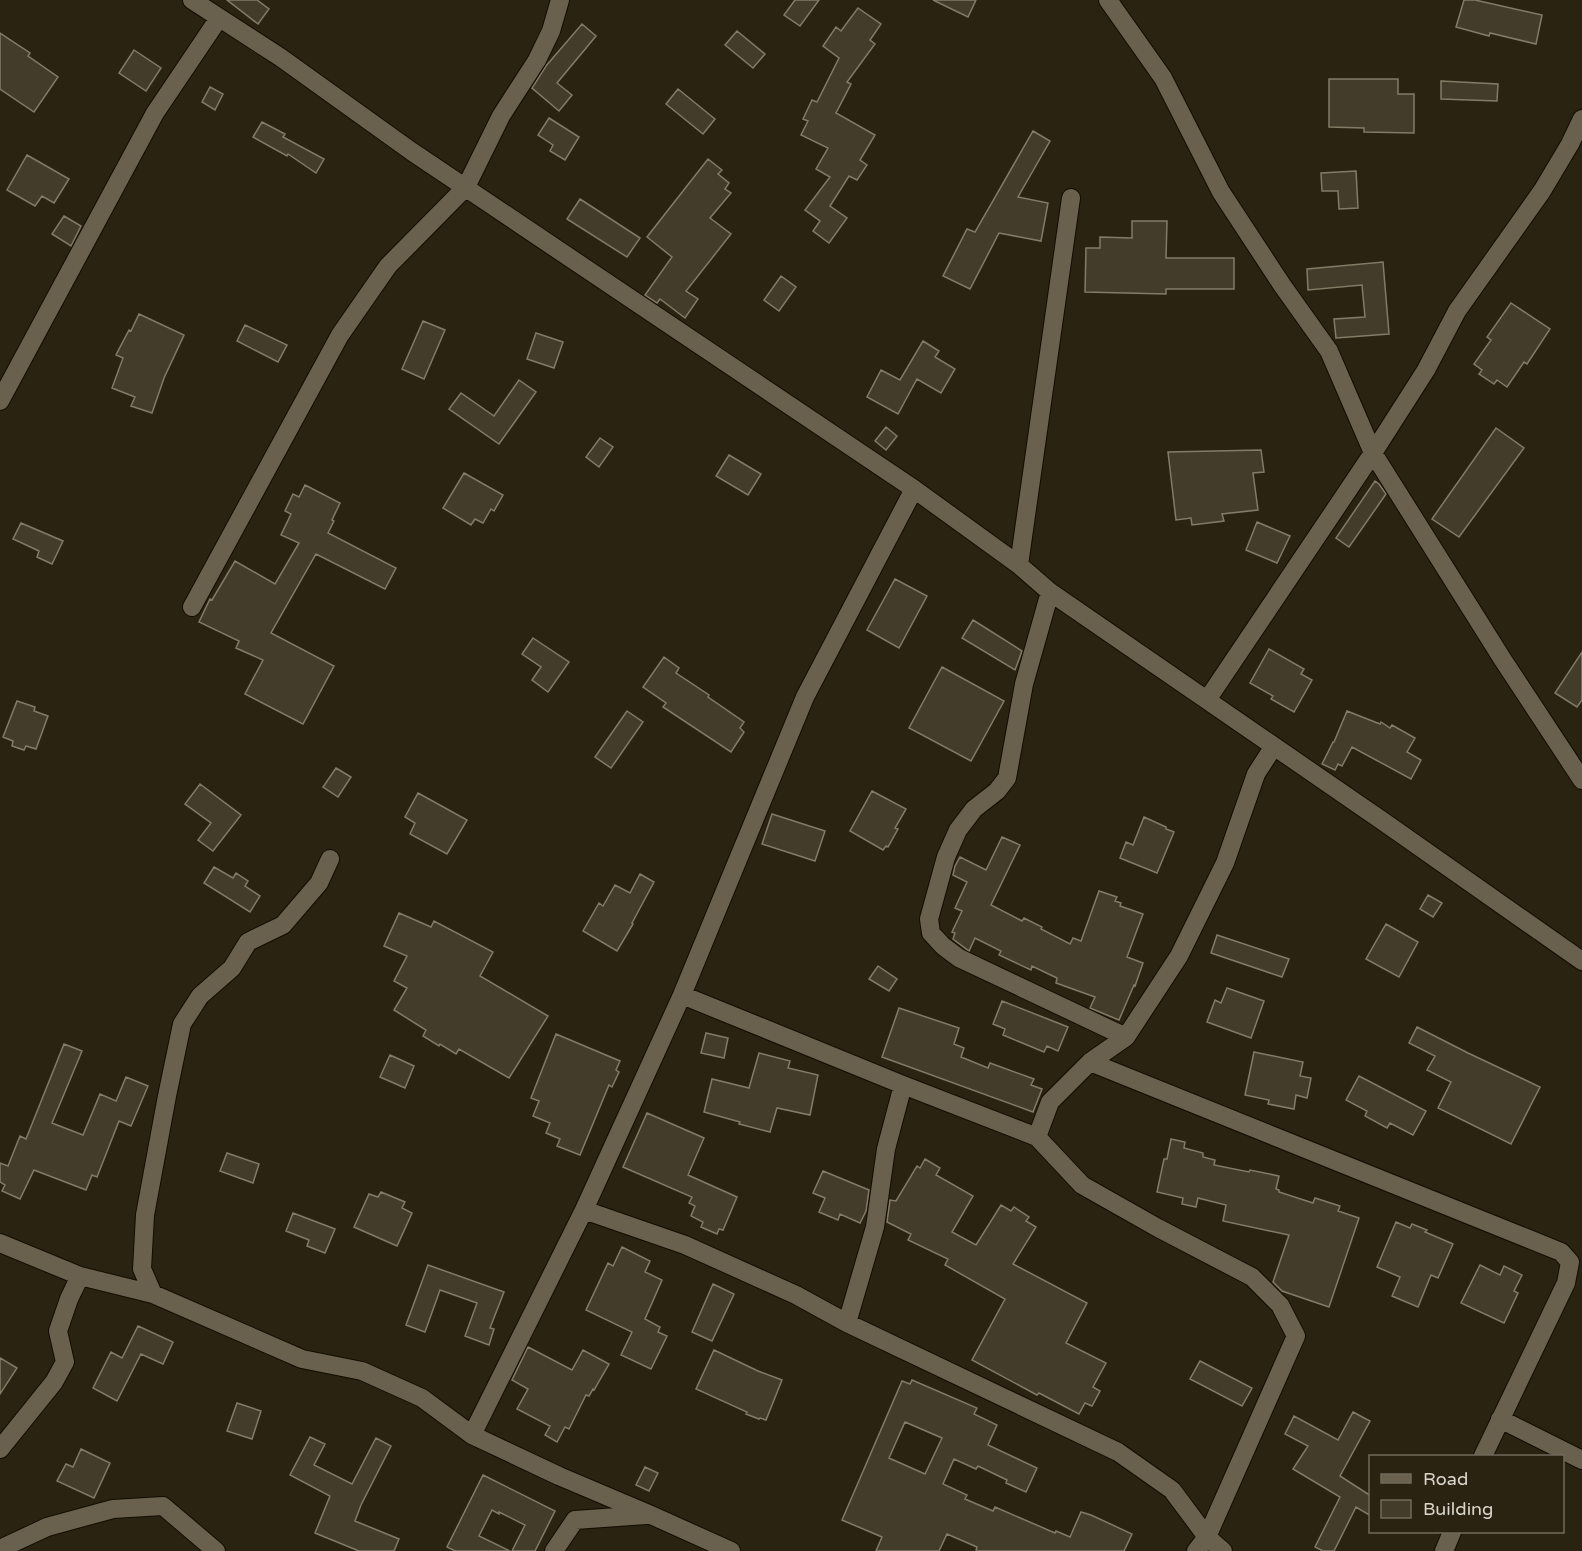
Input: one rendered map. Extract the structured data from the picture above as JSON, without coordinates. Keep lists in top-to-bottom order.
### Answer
{
  "legend": ["Road", "Building"]
}
